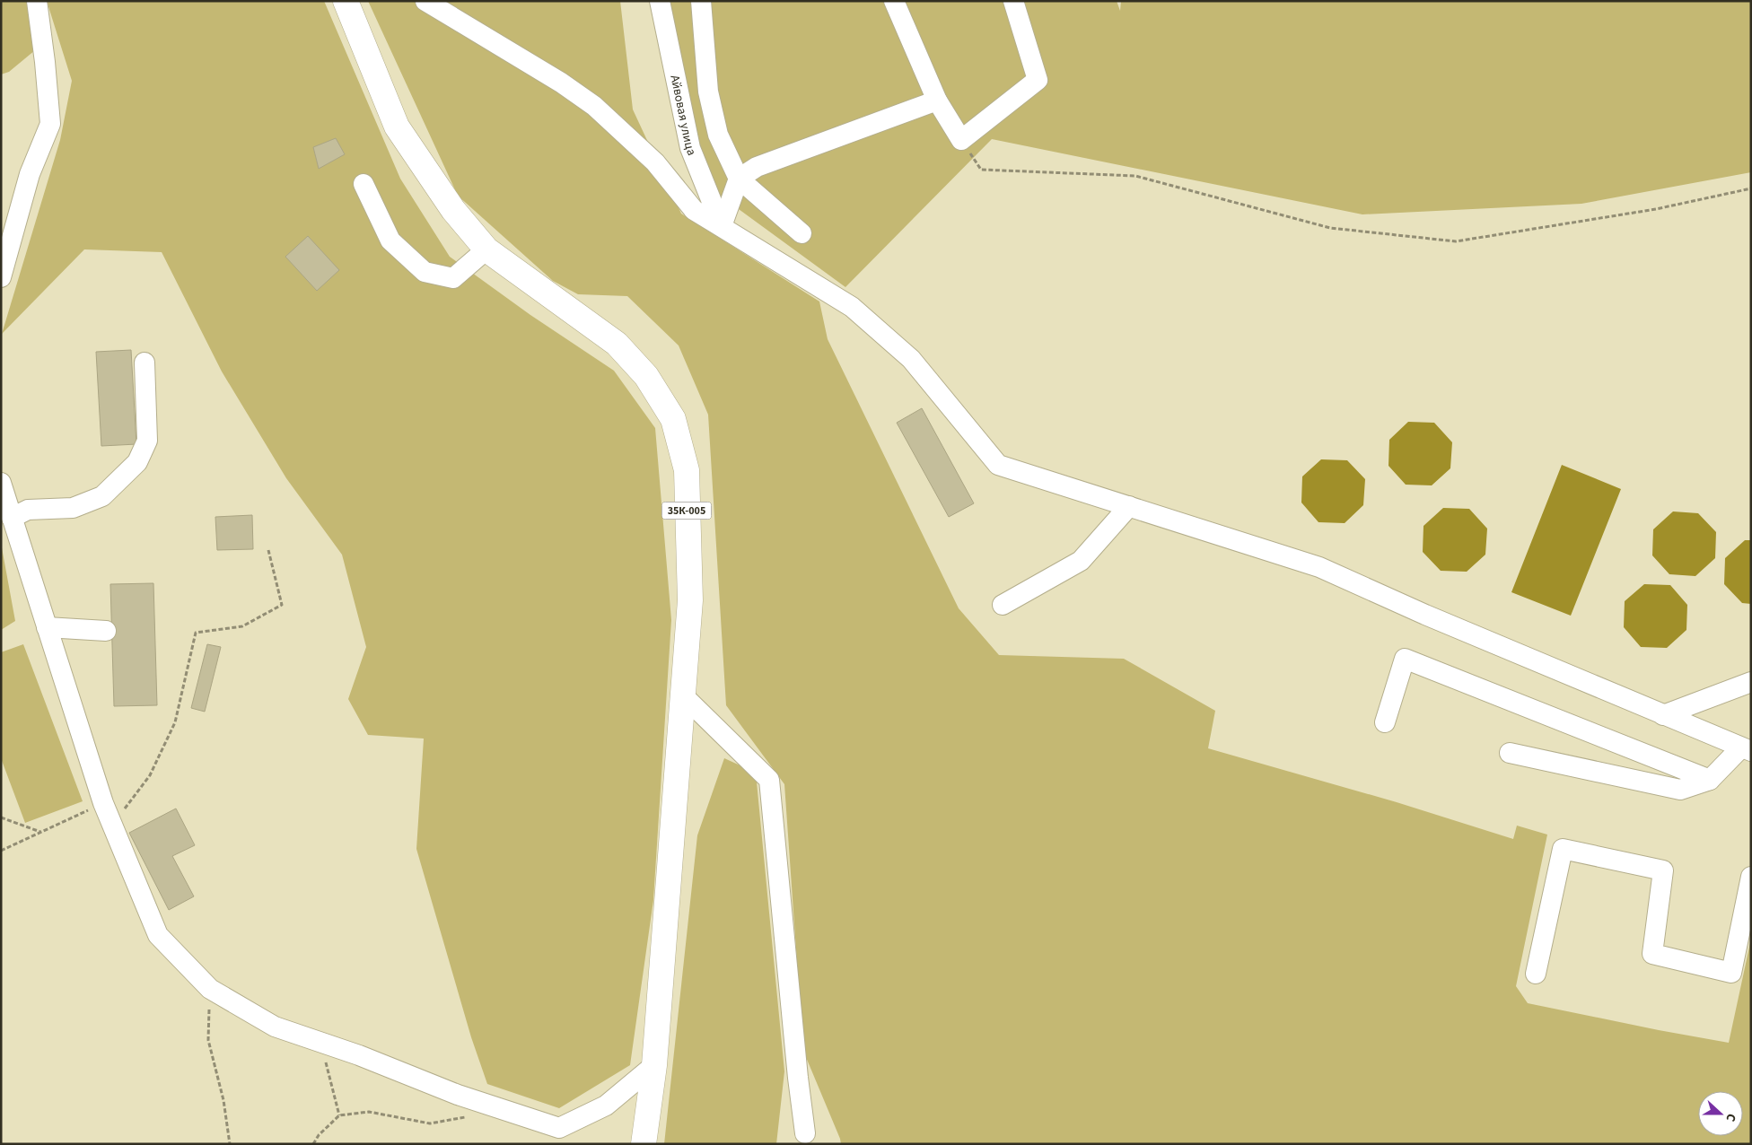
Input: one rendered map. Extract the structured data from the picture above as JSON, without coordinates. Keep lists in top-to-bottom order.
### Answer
{
  "streets": {
    "main road": ["35К-005"],
    "street": ["Айвовая улица"]
  },
  "north": "right"
}
